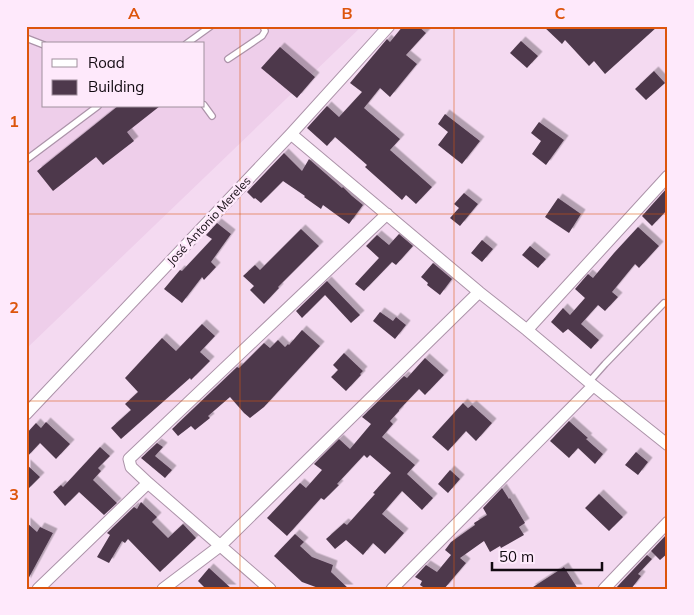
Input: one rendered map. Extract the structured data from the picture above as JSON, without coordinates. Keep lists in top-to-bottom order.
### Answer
{
  "streets": {
    "street": ["José Antonio Mereles"]
  },
  "legend": ["Road", "Building"],
  "scale_bar": "50 m",
  "grid": {
    "columns": ["A", "B", "C"],
    "rows": ["1", "2", "3"]
  }
}
